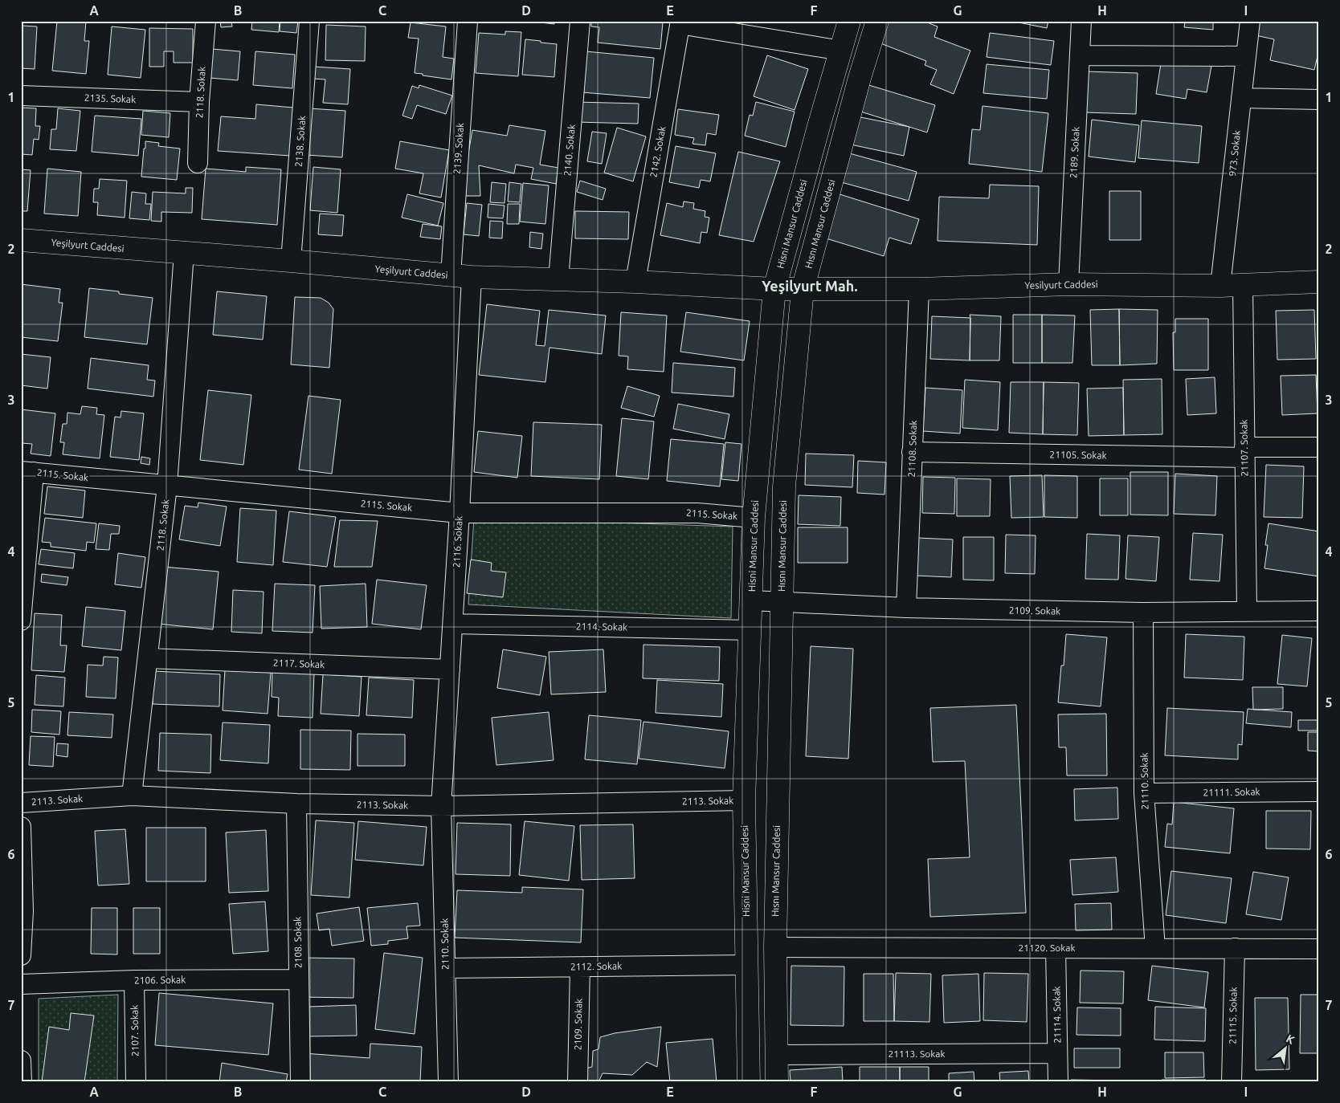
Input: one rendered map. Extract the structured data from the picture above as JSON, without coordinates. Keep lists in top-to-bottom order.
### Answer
{
  "streets": {
    "main road": [
      "Hisni Mansur Caddesi",
      "Hısnı Mansur Caddesi",
      "Yeşilyurt Caddesi",
      "Yesilyurt Caddesi"
    ],
    "street": [
      "2118. Sokak",
      "2135. Sokak",
      "2138. Sokak",
      "2139. Sokak",
      "2140. Sokak",
      "2142. Sokak",
      "2189. Sokak",
      "973. Sokak",
      "21107. Sokak",
      "21108. Sokak",
      "21105. Sokak",
      "2115. Sokak",
      "2116. Sokak",
      "2109. Sokak",
      "2114. Sokak",
      "2117. Sokak",
      "21110. Sokak",
      "21111. Sokak",
      "2113. Sokak",
      "2108. Sokak",
      "2110. Sokak",
      "21120. Sokak",
      "2112. Sokak",
      "2106. Sokak",
      "21114. Sokak",
      "21115. Sokak",
      "2107. Sokak",
      "21113. Sokak"
    ]
  },
  "crossings": [
    ["2118. Sokak", "2135. Sokak"],
    ["2118. Sokak", "Yeşilyurt Caddesi"],
    ["2118. Sokak", "2115. Sokak"],
    ["2118. Sokak", "2117. Sokak"],
    ["2118. Sokak", "2113. Sokak"],
    ["2138. Sokak", "Yeşilyurt Caddesi"],
    ["2139. Sokak", "Yeşilyurt Caddesi"],
    ["2139. Sokak", "2116. Sokak"],
    ["2140. Sokak", "Yeşilyurt Caddesi"],
    ["2142. Sokak", "Yeşilyurt Caddesi"],
    ["2189. Sokak", "Yesilyurt Caddesi"],
    ["973. Sokak", "Yesilyurt Caddesi"],
    ["Hisni Mansur Caddesi", "Yeşilyurt Caddesi"],
    ["Hisni Mansur Caddesi", "2115. Sokak"],
    ["Hisni Mansur Caddesi", "2109. Sokak"],
    ["Hisni Mansur Caddesi", "2114. Sokak"],
    ["Hisni Mansur Caddesi", "2113. Sokak"],
    ["Hisni Mansur Caddesi", "2112. Sokak"],
    ["Hısnı Mansur Caddesi", "Yeşilyurt Caddesi"],
    ["Hısnı Mansur Caddesi", "Yesilyurt Caddesi"],
    ["Hısnı Mansur Caddesi", "2109. Sokak"],
    ["Hısnı Mansur Caddesi", "21120. Sokak"],
    ["Hısnı Mansur Caddesi", "21113. Sokak"],
    ["Yeşilyurt Caddesi", "Yesilyurt Caddesi"],
    ["Yeşilyurt Caddesi", "2116. Sokak"],
    ["Yesilyurt Caddesi", "21107. Sokak"],
    ["Yesilyurt Caddesi", "21108. Sokak"],
    ["21107. Sokak", "21105. Sokak"],
    ["21107. Sokak", "2109. Sokak"],
    ["21108. Sokak", "21105. Sokak"],
    ["21108. Sokak", "2109. Sokak"],
    ["2115. Sokak", "2116. Sokak"],
    ["2116. Sokak", "2114. Sokak"],
    ["2116. Sokak", "2117. Sokak"],
    ["2116. Sokak", "2113. Sokak"],
    ["2116. Sokak", "2110. Sokak"],
    ["2109. Sokak", "21110. Sokak"],
    ["2109. Sokak", "2112. Sokak"],
    ["21110. Sokak", "21111. Sokak"],
    ["21110. Sokak", "21120. Sokak"],
    ["2113. Sokak", "2108. Sokak"],
    ["2113. Sokak", "2110. Sokak"],
    ["2108. Sokak", "2106. Sokak"],
    ["2110. Sokak", "2112. Sokak"],
    ["21120. Sokak", "21114. Sokak"],
    ["21120. Sokak", "21115. Sokak"],
    ["2106. Sokak", "2107. Sokak"],
    ["21114. Sokak", "21113. Sokak"]
  ],
  "districts": ["Yeşilyurt Mah."],
  "north": "top right",
  "grid": {
    "columns": [
      "A",
      "B",
      "C",
      "D",
      "E",
      "F",
      "G",
      "H",
      "I"
    ],
    "rows": [
      "1",
      "2",
      "3",
      "4",
      "5",
      "6",
      "7"
    ]
  }
}
